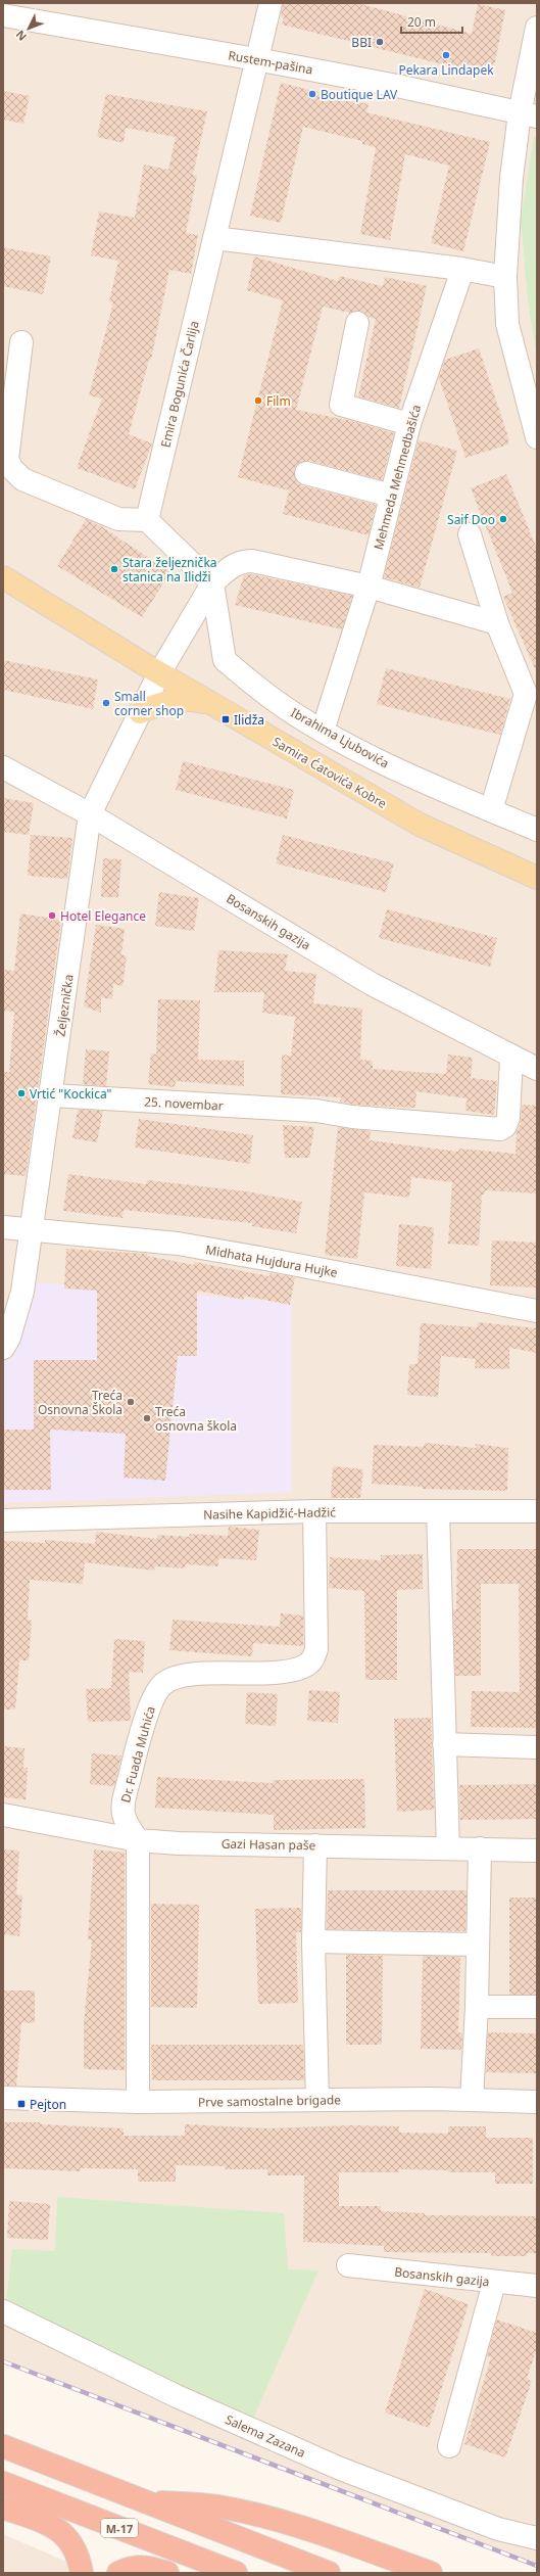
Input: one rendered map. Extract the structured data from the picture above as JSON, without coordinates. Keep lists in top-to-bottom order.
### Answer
{
  "streets": {
    "highway": ["M-17"],
    "main road": ["Samira Ćatovića Kobre"],
    "street": [
      "Rustem-pašina",
      "Emira Bogunića Čarlija",
      "Mehmeda Mehmedbašića",
      "Ibrahima Ljubovića",
      "Bosanskih gazija",
      "Željeznička",
      "25. novembar",
      "Midhata Hujdura Hujke",
      "Nasihe Kapidžić-Hadžić",
      "Dr. Fuada Muhića",
      "Gazi Hasan paše",
      "Prve samostalne brigade",
      "Salema Zazana"
    ]
  },
  "crossings": [
    ["Rustem-pašina", "Emira Bogunića Čarlija"],
    ["Mehmeda Mehmedbašića", "Ibrahima Ljubovića"],
    ["Samira Ćatovića Kobre", "Željeznička"],
    ["Bosanskih gazija", "Željeznička"],
    ["Bosanskih gazija", "25. novembar"],
    ["Željeznička", "25. novembar"],
    ["Željeznička", "Midhata Hujdura Hujke"],
    ["Nasihe Kapidžić-Hadžić", "Dr. Fuada Muhića"],
    ["Dr. Fuada Muhića", "Gazi Hasan paše"]
  ],
  "places": {
    "other": [
      "BBI",
      "Pekara Lindapek",
      "Boutique LAV",
      "Film",
      "Saif Doo",
      "Stara željeznička stanica na Ilidži",
      "Small corner shop",
      "Hotel Elegance",
      "Vrtić \"Kockica\"",
      "Treća Osnovna Škola",
      "Treća osnovna škola"
    ],
    "transit": ["Ilidža", "Pejton"]
  },
  "scale_bar": "20 m",
  "north": "bottom left"
}
